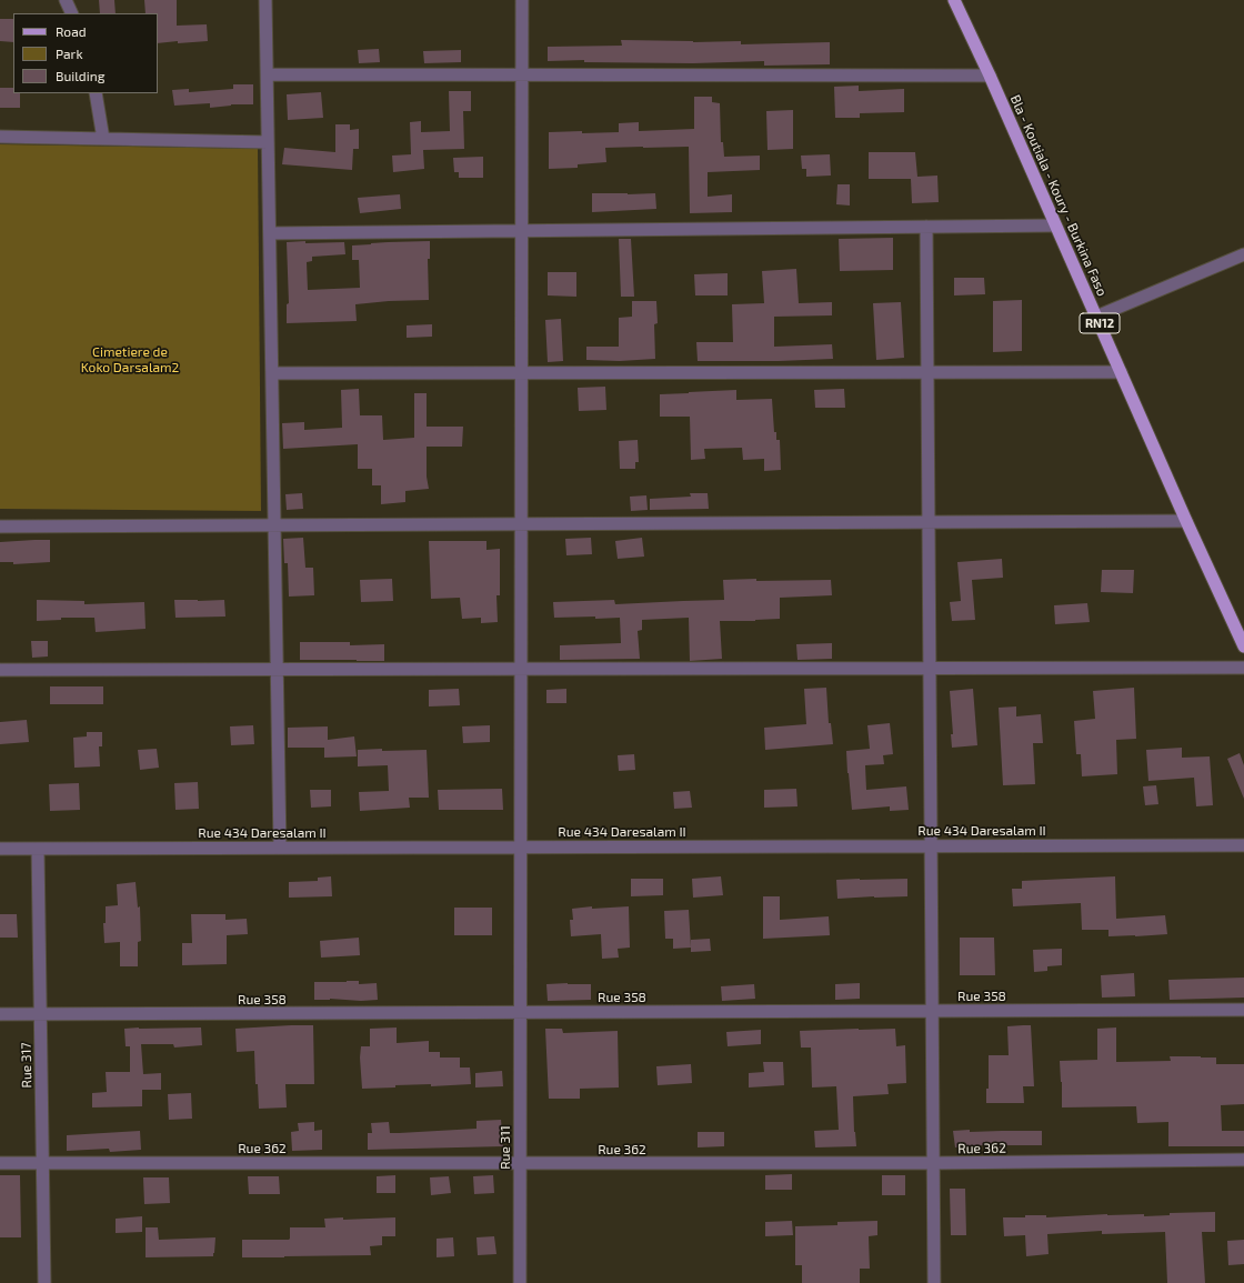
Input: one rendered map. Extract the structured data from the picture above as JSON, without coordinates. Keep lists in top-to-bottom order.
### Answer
{
  "streets": {
    "main road": ["Bla - Koutiala - Koury - Burkina Faso", "RN12"],
    "street": [
      "Rue 434 Daresalam II",
      "Rue 358",
      "Rue 317",
      "Rue 311",
      "Rue 362"
    ]
  },
  "crossings": [
    ["Rue 434 Daresalam II", "Rue 317"],
    ["Rue 434 Daresalam II", "Rue 311"],
    ["Rue 358", "Rue 317"],
    ["Rue 358", "Rue 311"],
    ["Rue 317", "Rue 362"],
    ["Rue 311", "Rue 362"]
  ],
  "parks": ["Cimetiere de Koko Darsalam2"],
  "legend": ["Road", "Park", "Building"]
}
